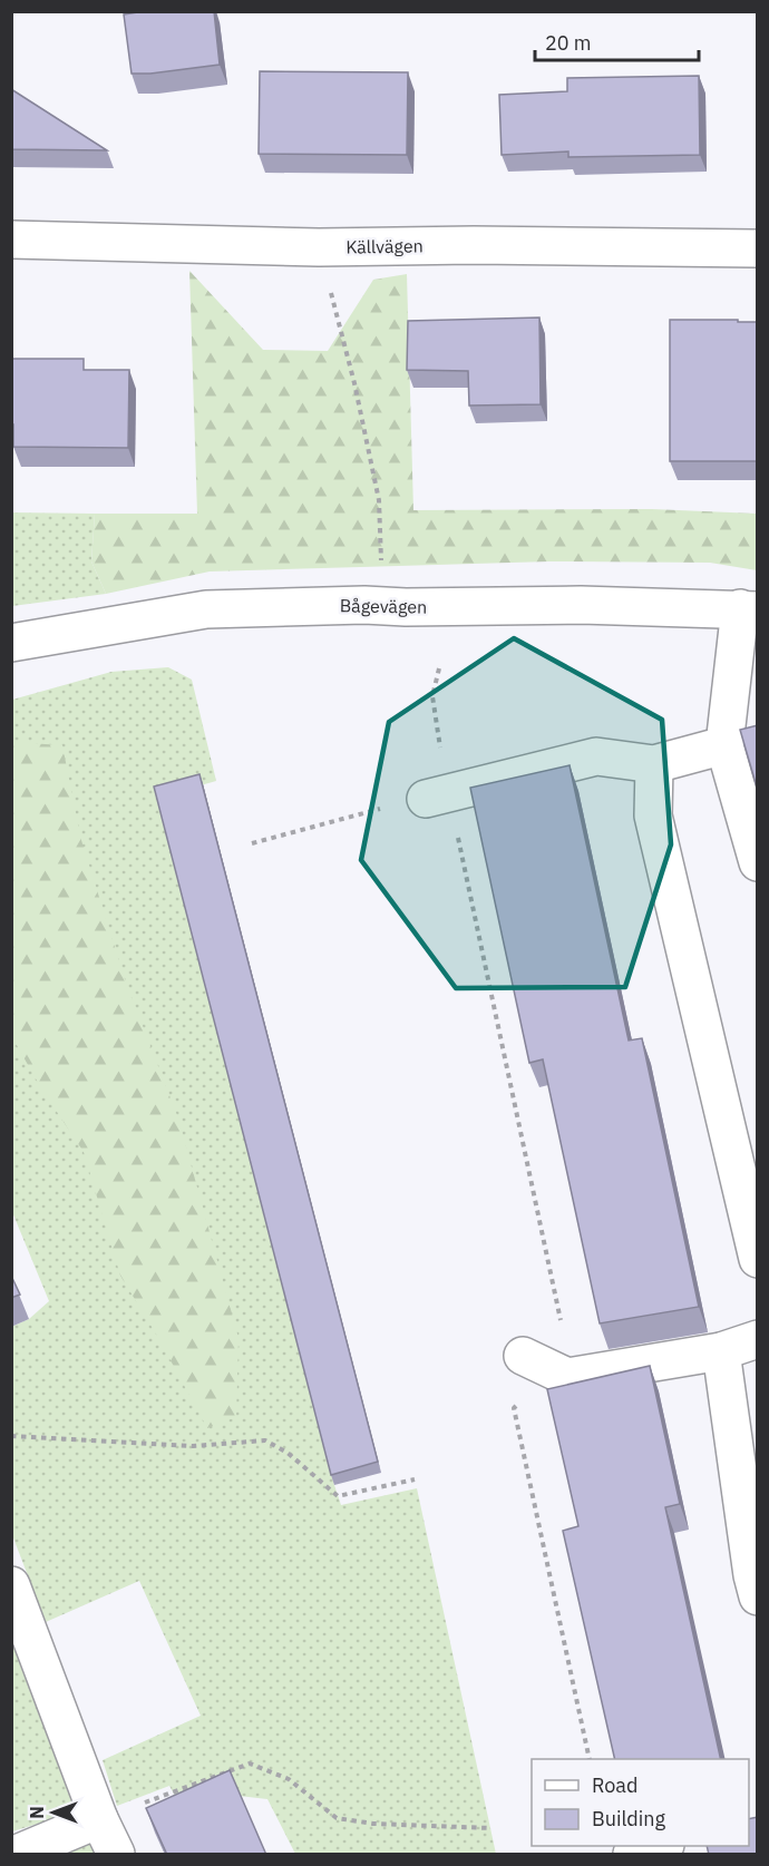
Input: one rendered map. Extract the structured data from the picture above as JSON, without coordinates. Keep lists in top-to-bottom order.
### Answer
{
  "streets": {
    "street": ["Källvägen", "Bågevägen"]
  },
  "legend": ["Road", "Building"],
  "scale_bar": "20 m",
  "north": "left"
}
